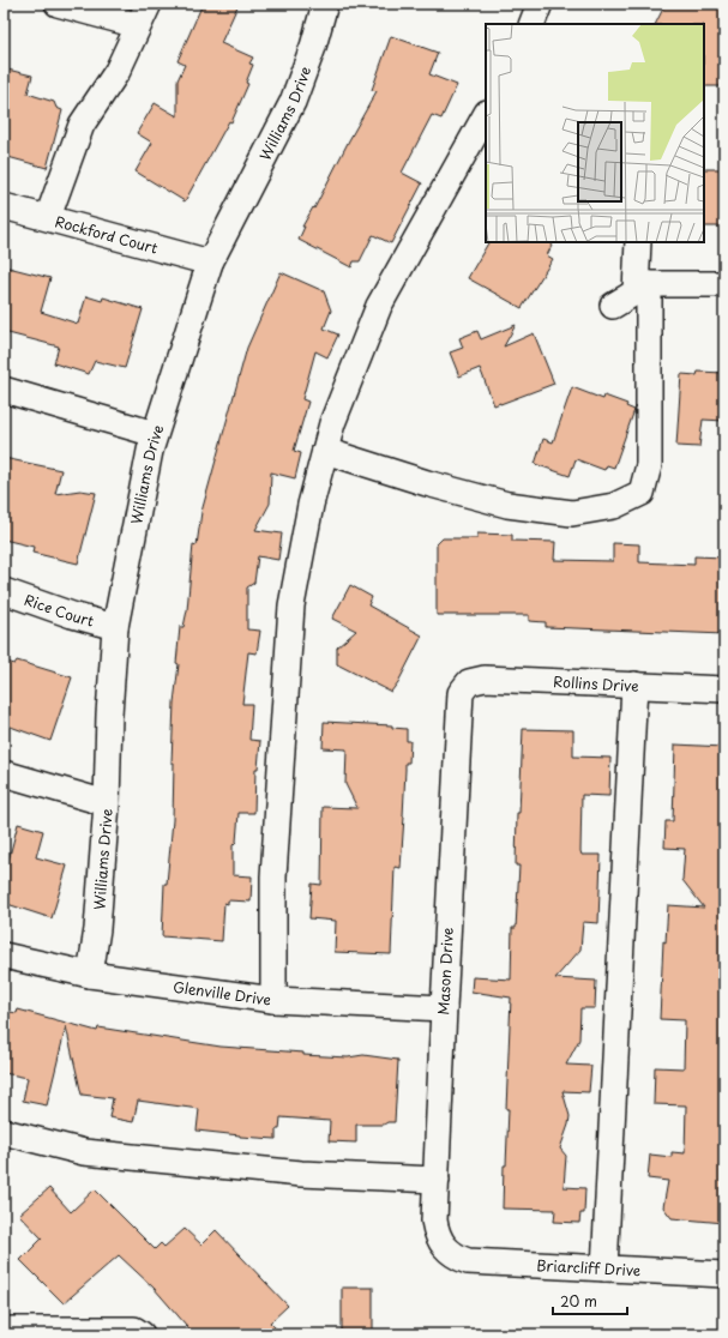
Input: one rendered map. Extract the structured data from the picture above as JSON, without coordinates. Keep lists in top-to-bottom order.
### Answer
{
  "streets": {
    "street": [
      "Williams Drive",
      "Rockford Court",
      "Rice Court",
      "Rollins Drive",
      "Mason Drive",
      "Glenville Drive",
      "Briarcliff Drive"
    ]
  },
  "crossings": [
    ["Williams Drive", "Rockford Court"],
    ["Williams Drive", "Rice Court"],
    ["Williams Drive", "Glenville Drive"],
    ["Rollins Drive", "Mason Drive"],
    ["Mason Drive", "Glenville Drive"],
    ["Mason Drive", "Briarcliff Drive"]
  ],
  "scale_bar": "20 m"
}
